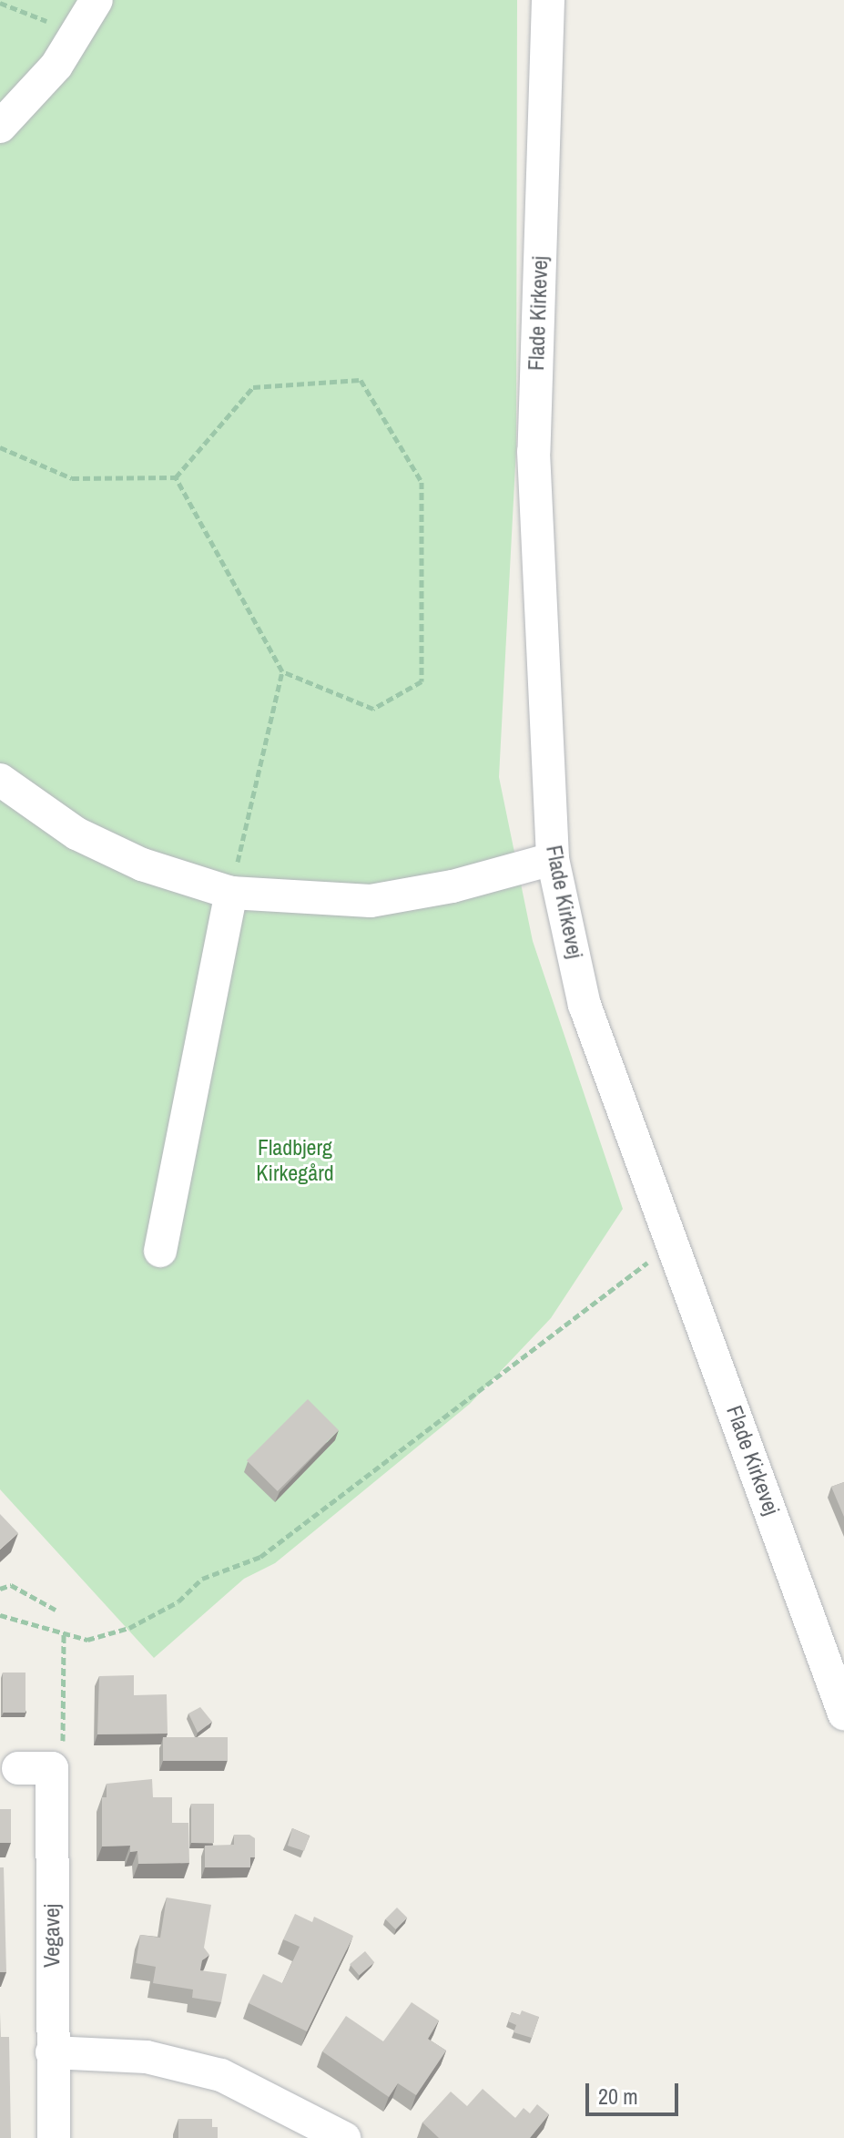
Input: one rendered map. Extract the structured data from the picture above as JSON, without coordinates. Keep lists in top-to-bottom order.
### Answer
{
  "streets": {
    "street": ["Flade Kirkevej", "Vegavej"]
  },
  "parks": ["Fladbjerg Kirkegård"],
  "scale_bar": "20 m"
}
